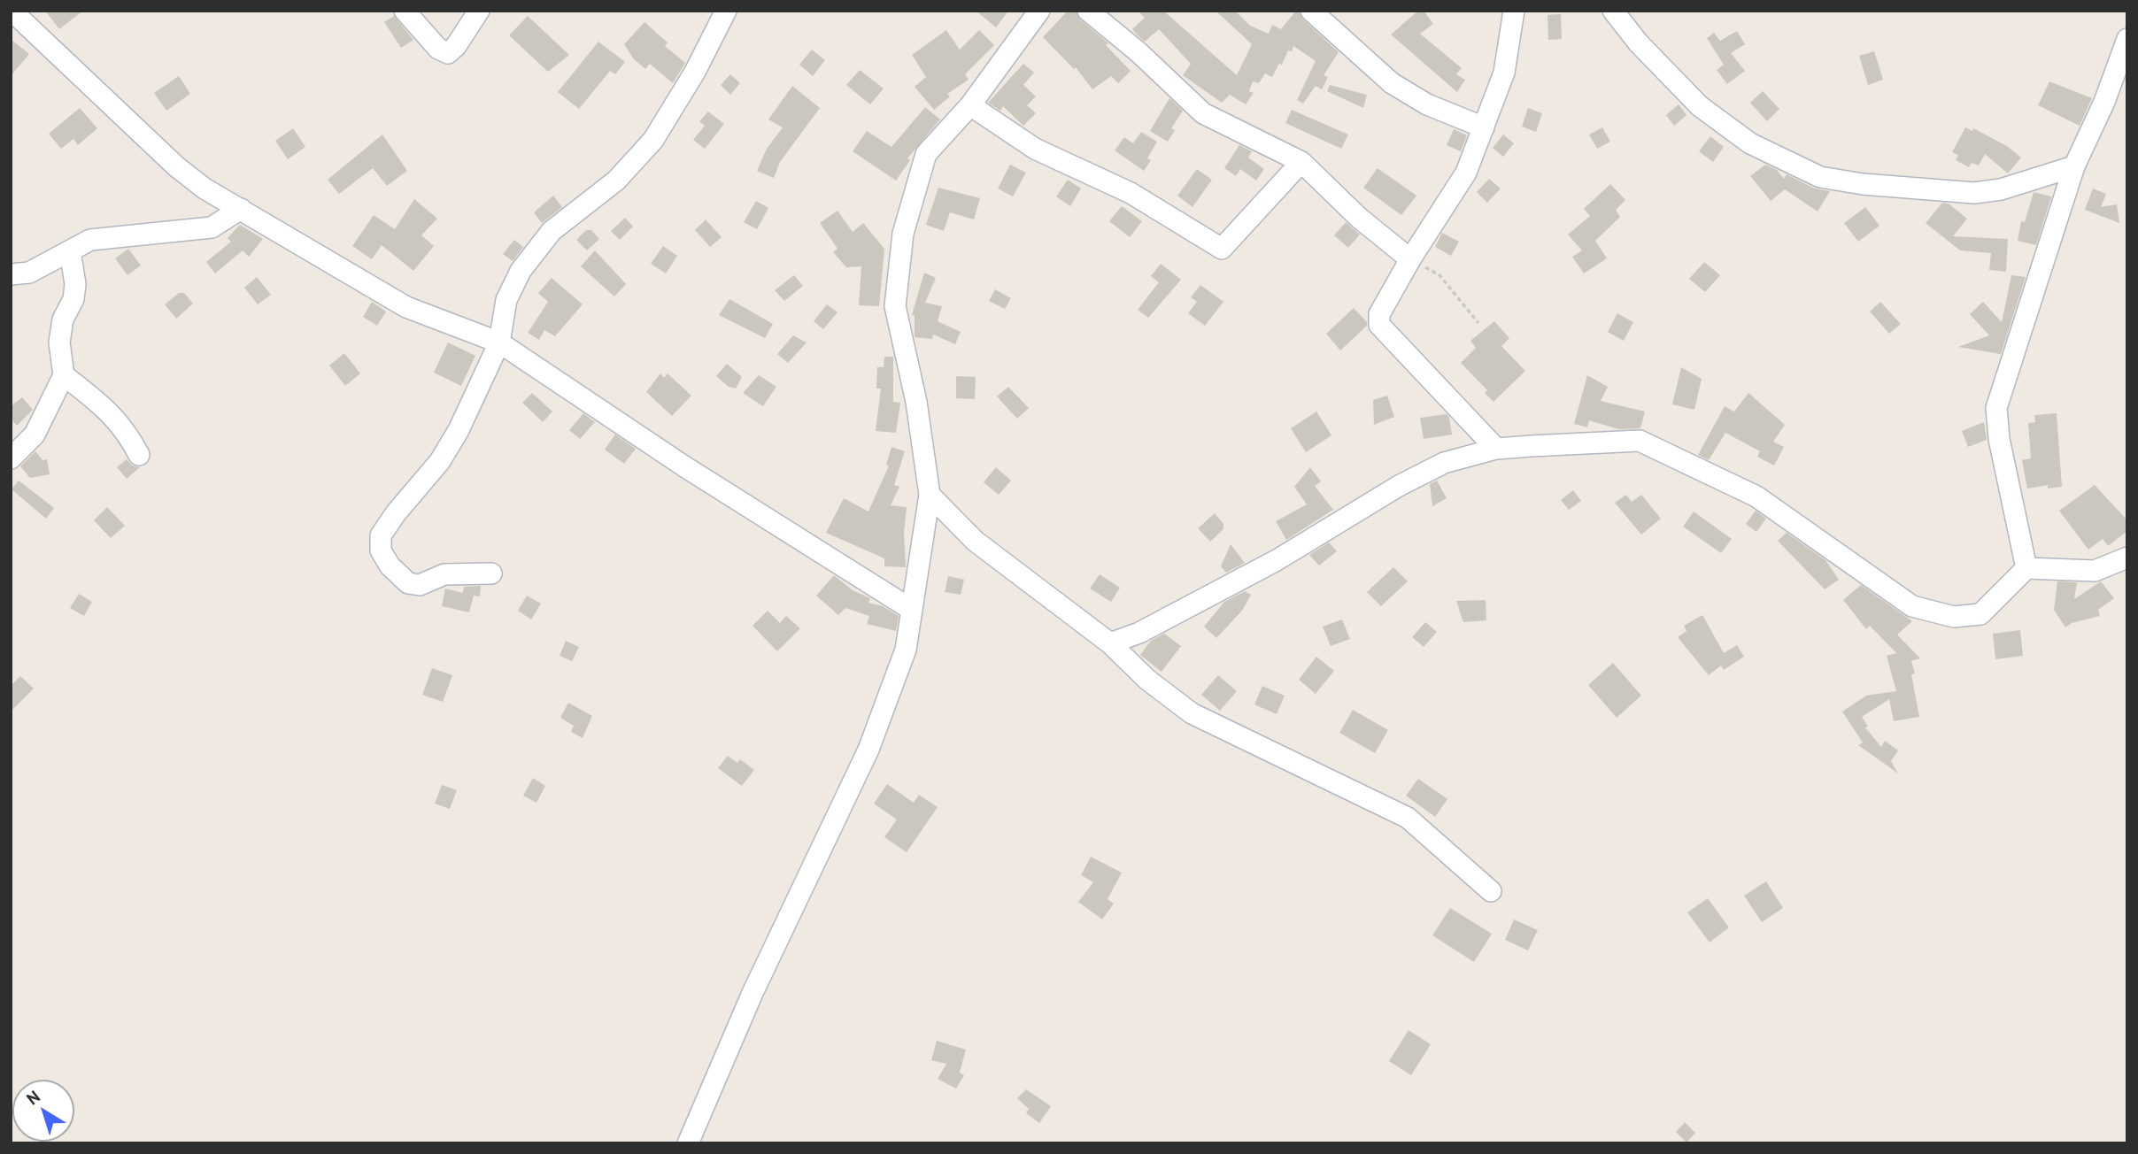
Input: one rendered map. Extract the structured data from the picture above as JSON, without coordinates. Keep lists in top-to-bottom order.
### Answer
{
  "north": "top left"
}
